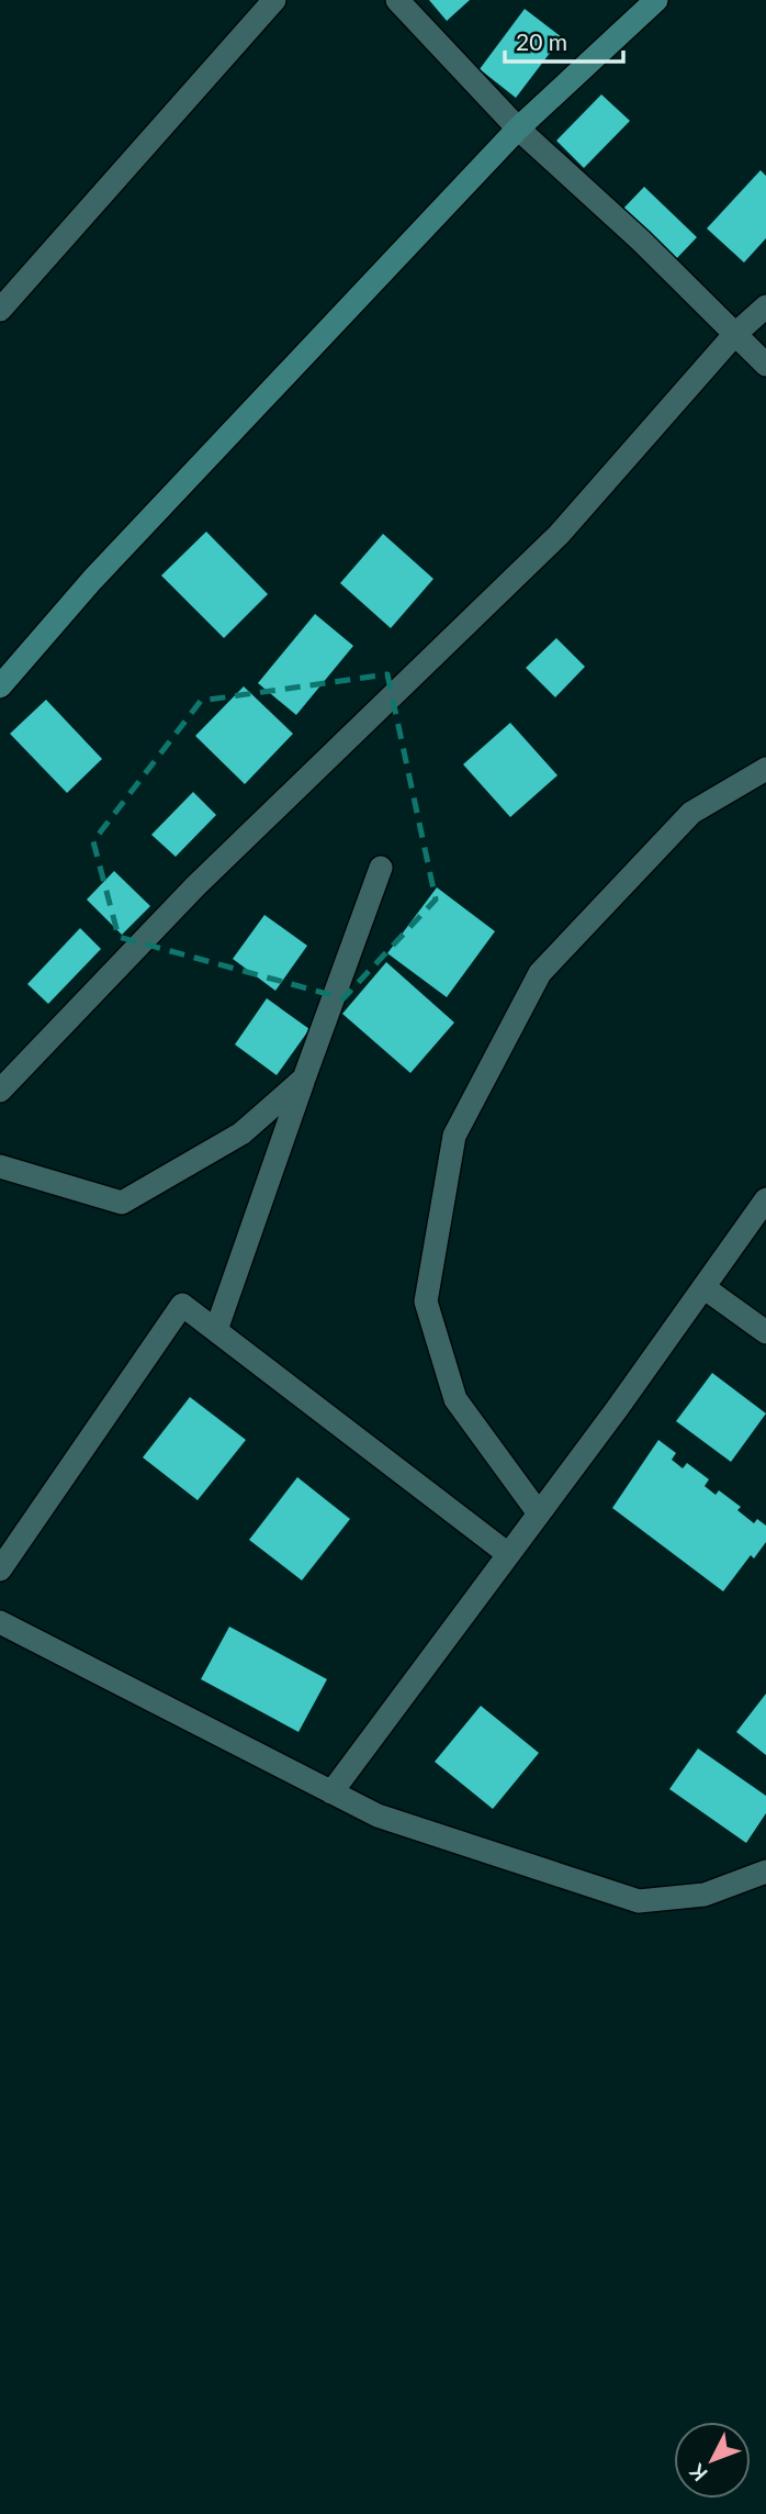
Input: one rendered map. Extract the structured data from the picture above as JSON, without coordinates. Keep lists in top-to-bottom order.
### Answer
{
  "scale_bar": "20 m",
  "north": "bottom left"
}
